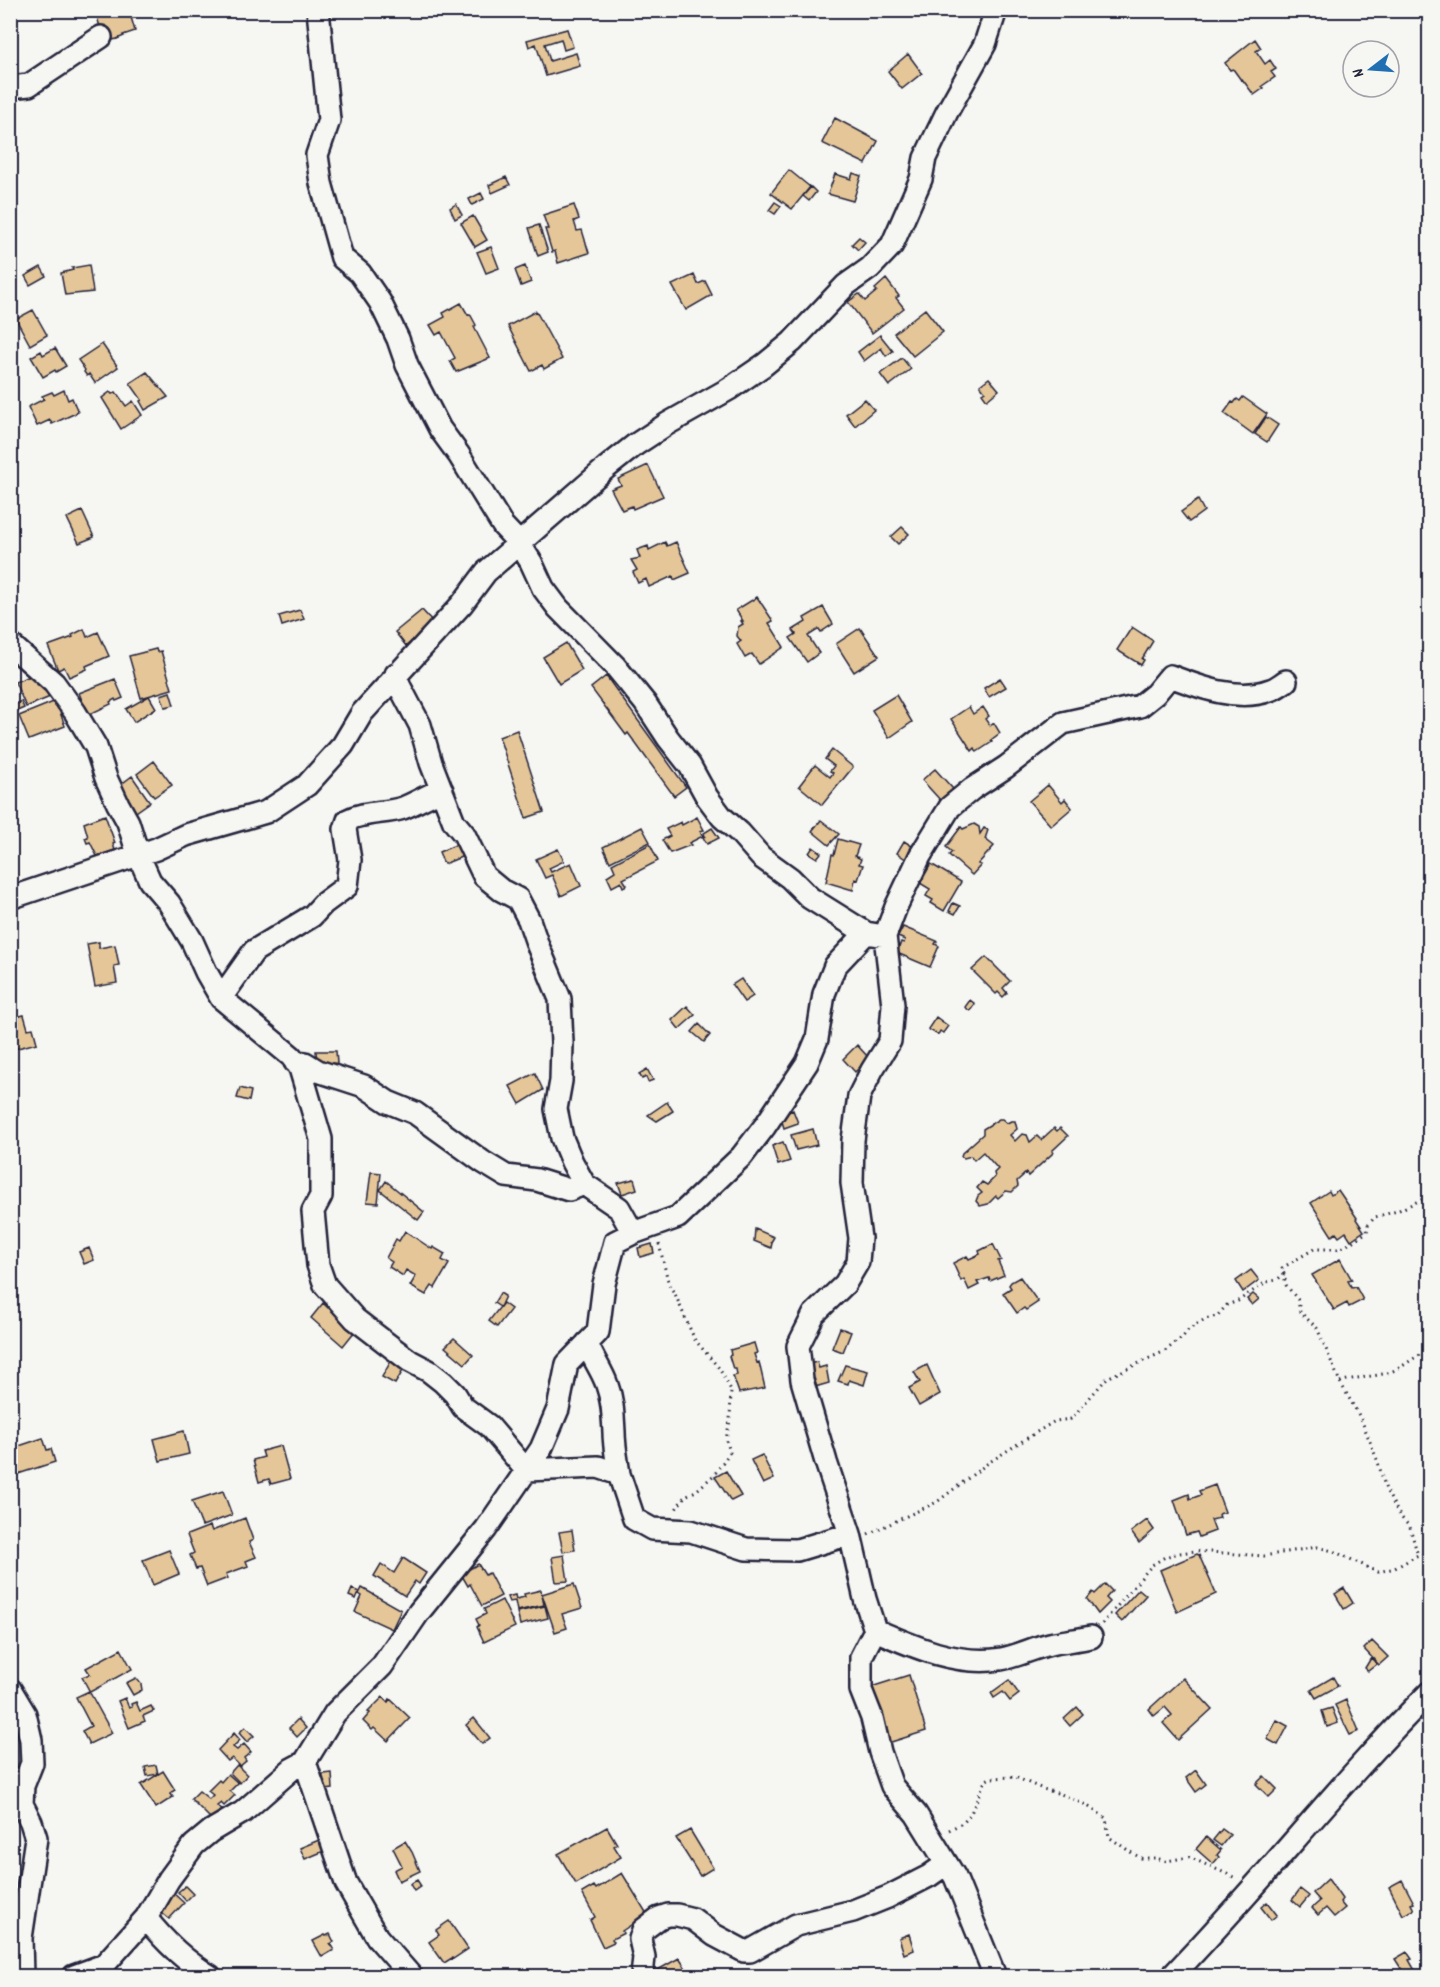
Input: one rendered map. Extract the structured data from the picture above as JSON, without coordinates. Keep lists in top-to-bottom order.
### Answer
{
  "north": "left"
}
